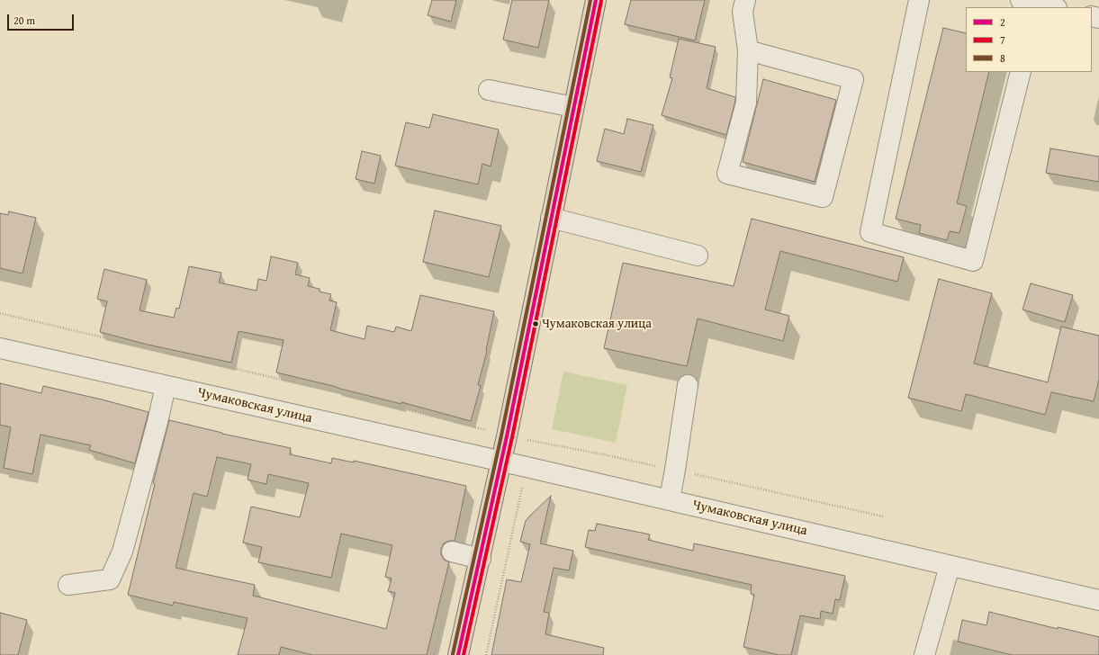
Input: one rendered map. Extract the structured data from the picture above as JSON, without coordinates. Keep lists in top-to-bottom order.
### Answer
{
  "streets": {
    "street": ["Чумаковская улица"]
  },
  "places": ["Чумаковская улица"],
  "lines": ["transit line 2", "transit line 8", "transit line 7"],
  "legend": ["2", "7", "8"],
  "scale_bar": "20 m"
}
